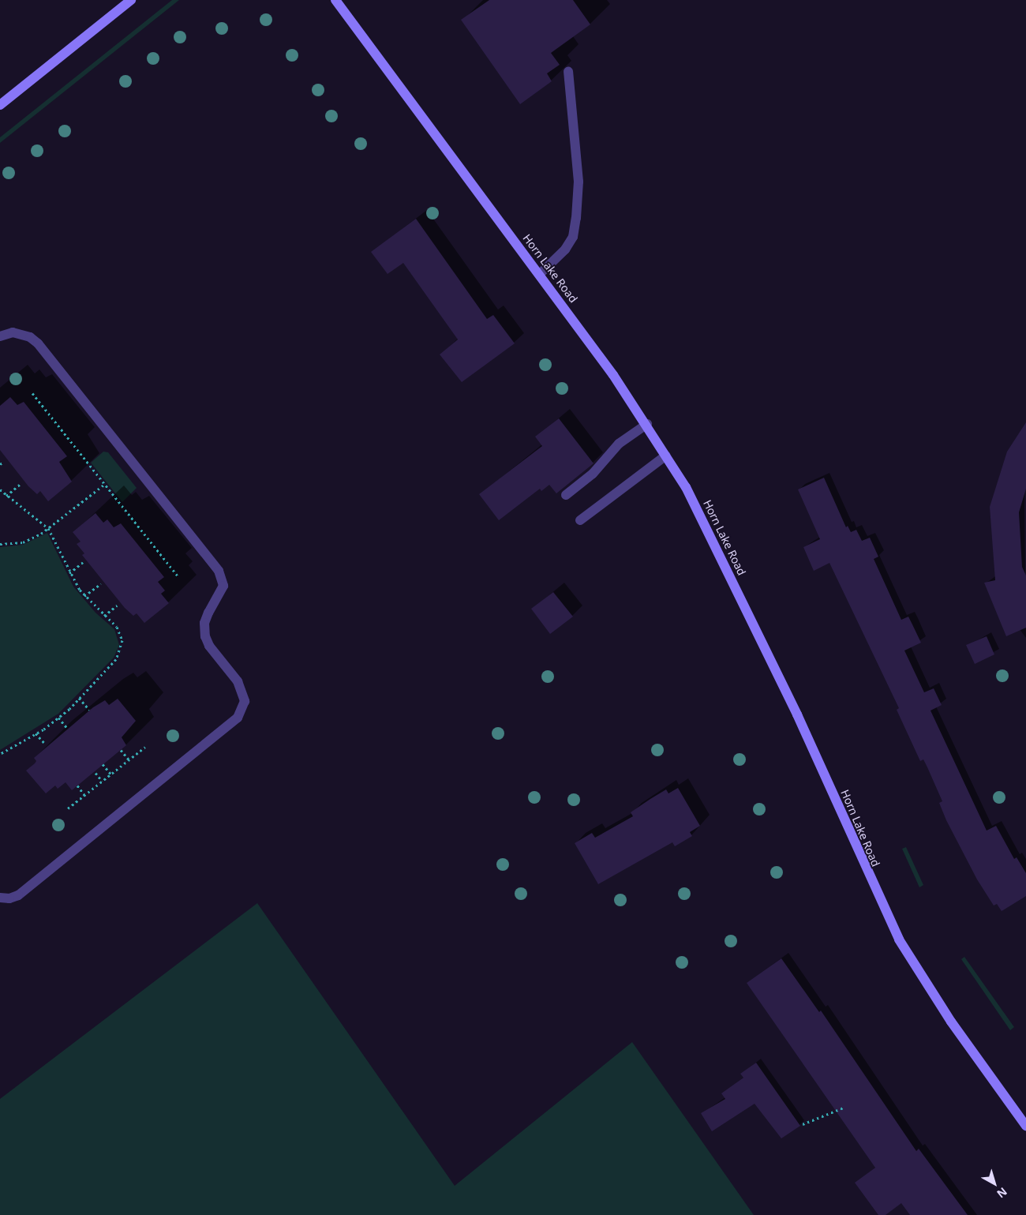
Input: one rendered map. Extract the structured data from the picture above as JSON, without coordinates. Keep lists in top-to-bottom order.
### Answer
{
  "streets": {
    "main road": ["Horn Lake Road"]
  },
  "north": "bottom right"
}
